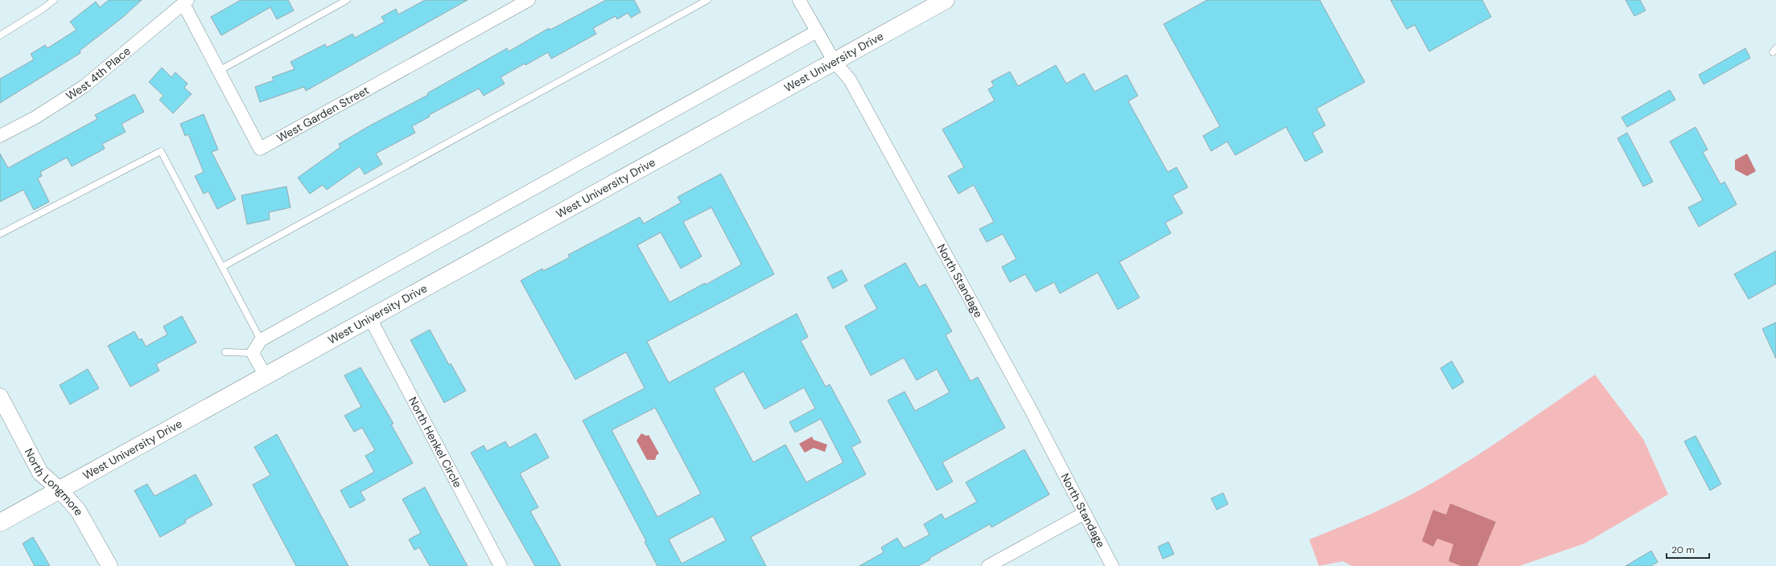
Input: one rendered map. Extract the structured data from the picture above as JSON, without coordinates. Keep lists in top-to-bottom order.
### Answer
{
  "streets": {
    "main road": ["West University Drive"],
    "street": [
      "West 4th Place",
      "West Garden Street",
      "North Standage",
      "North Henkel Circle",
      "North Longmore"
    ]
  },
  "crossings": [
    ["West University Drive", "North Standage"],
    ["West University Drive", "North Henkel Circle"],
    ["West University Drive", "North Longmore"],
    ["West 4th Place", "West Garden Street"]
  ],
  "scale_bar": "20 m"
}
